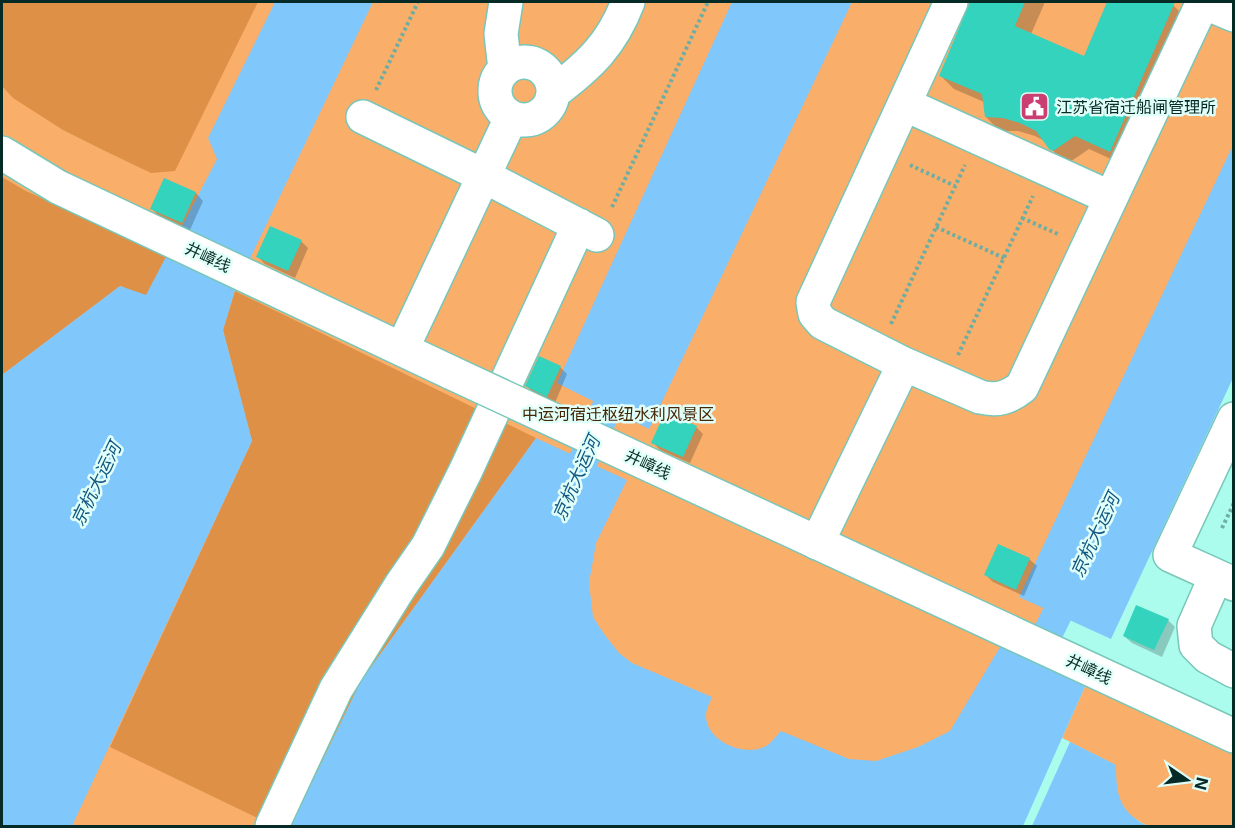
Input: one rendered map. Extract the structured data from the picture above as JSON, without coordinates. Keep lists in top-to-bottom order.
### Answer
{
  "streets": {
    "main road": ["井嶂线"]
  },
  "water": ["京杭大运河"],
  "parks": ["中运河宿迁枢纽水利风景区"],
  "places": {
    "public building": ["江苏省宿迁船闸管理所"]
  },
  "north": "right"
}
